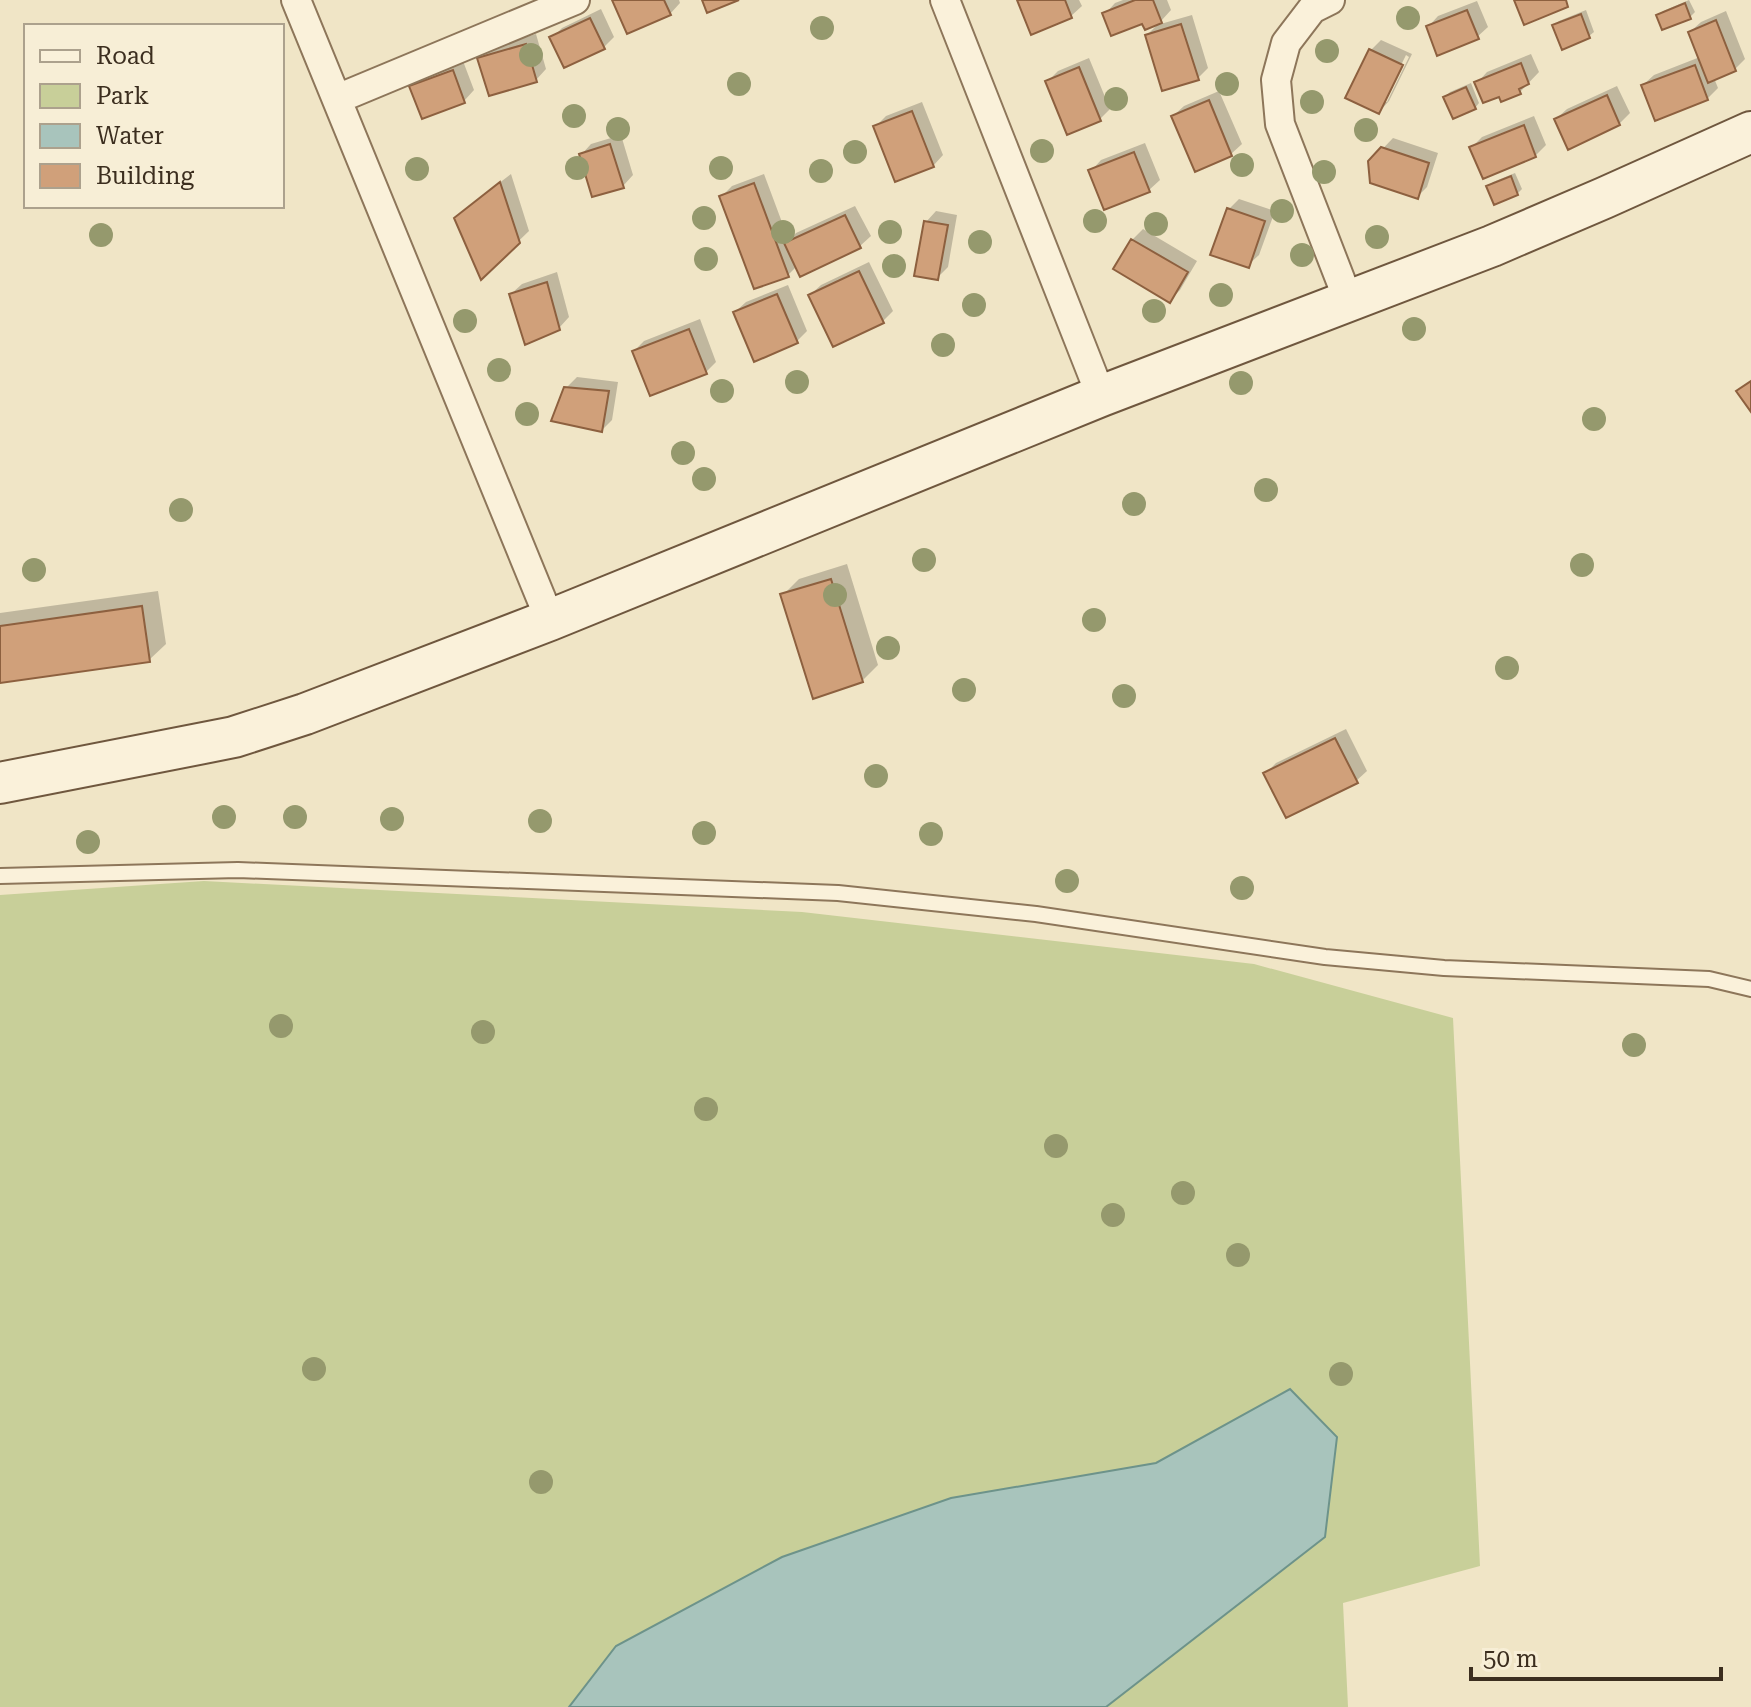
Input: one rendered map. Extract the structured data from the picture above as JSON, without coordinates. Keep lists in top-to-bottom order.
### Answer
{
  "legend": [
    "Road",
    "Park",
    "Water",
    "Building"
  ],
  "scale_bar": "50 m"
}
